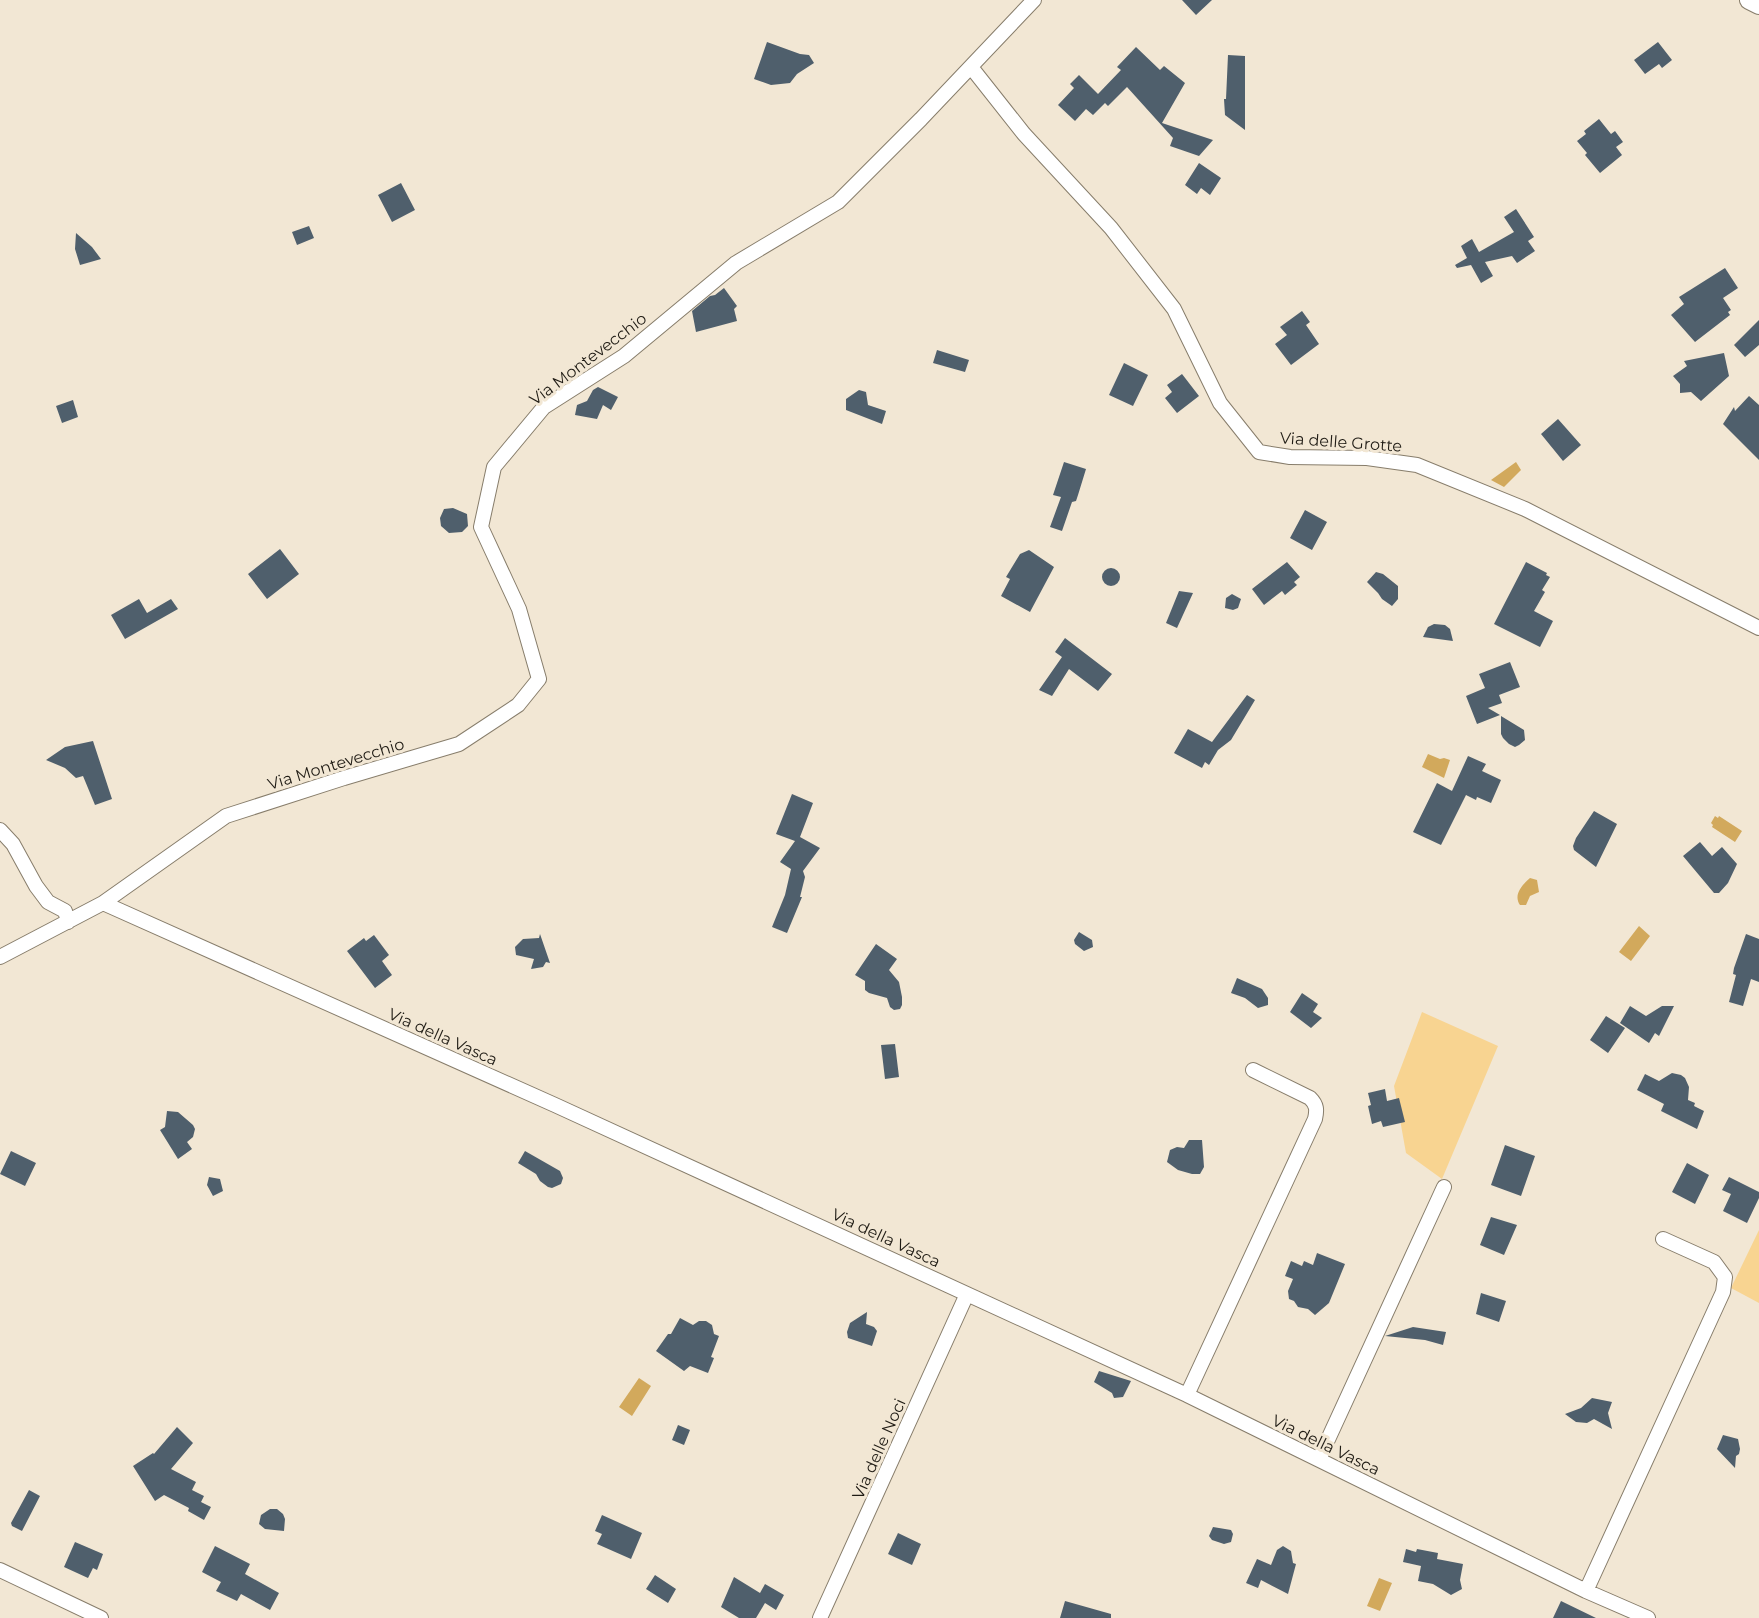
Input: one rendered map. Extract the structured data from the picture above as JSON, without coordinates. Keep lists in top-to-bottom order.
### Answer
{
  "streets": {
    "street": [
      "Via Montevecchio",
      "Via delle Grotte",
      "Via della Vasca",
      "Via delle Noci"
    ]
  },
  "crossings": [
    ["Via Montevecchio", "Via delle Grotte"],
    ["Via Montevecchio", "Via della Vasca"],
    ["Via della Vasca", "Via delle Noci"]
  ]
}
